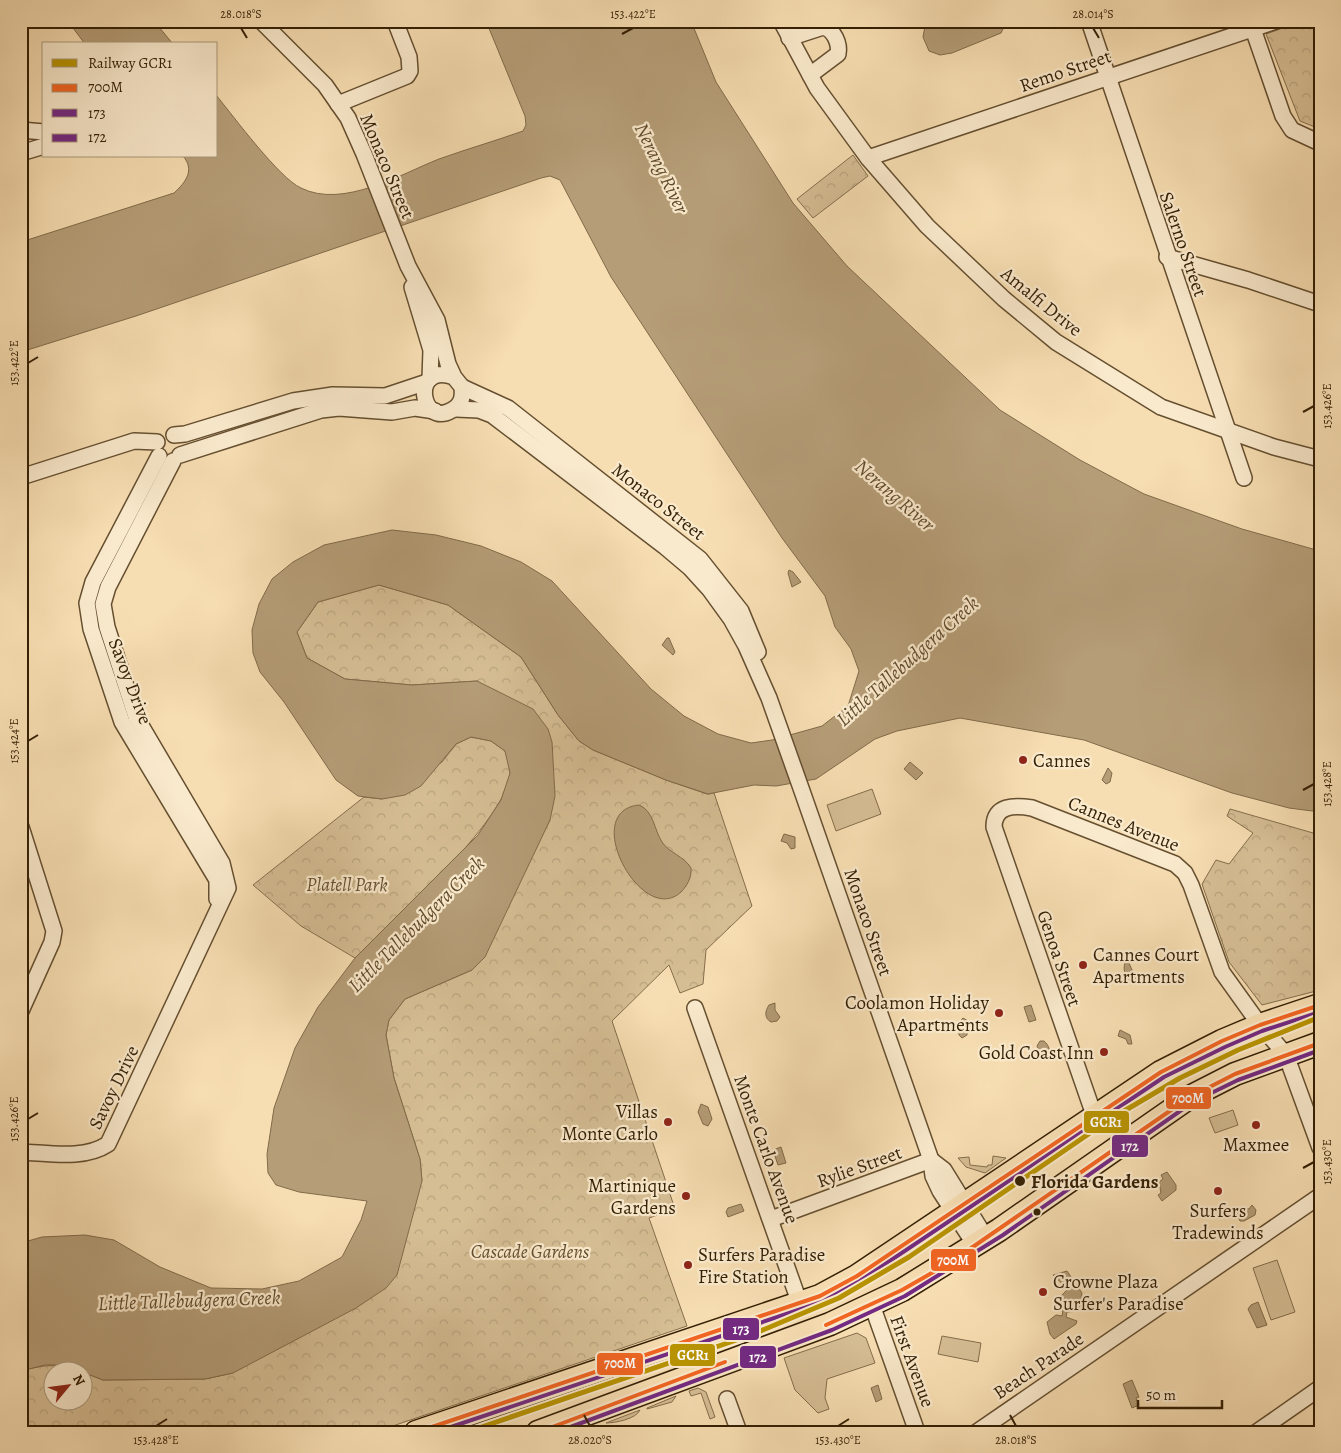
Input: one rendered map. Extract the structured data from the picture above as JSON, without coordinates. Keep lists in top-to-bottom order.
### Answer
{
  "streets": {
    "street": [
      "Remo Street",
      "Monaco Street",
      "Salerno Street",
      "Amalfi Drive",
      "Savoy Drive",
      "Cannes Avenue",
      "Genoa Street",
      "Monte Carlo Avenue",
      "Rylie Street",
      "First Avenue",
      "Beach Parade"
    ]
  },
  "crossings": [
    ["Remo Street", "Salerno Street"],
    ["Remo Street", "Amalfi Drive"],
    ["Monaco Street", "Rylie Street"],
    ["Salerno Street", "Amalfi Drive"],
    ["Cannes Avenue", "Genoa Street"],
    ["Monte Carlo Avenue", "Rylie Street"]
  ],
  "water": ["Nerang River", "Little Tallebudgera Creek"],
  "parks": ["Platell Park", "Cascade Gardens"],
  "places": [
    "Cannes",
    "Cannes Court Apartments",
    "Coolamon Holiday Apartments",
    "Gold Coast Inn",
    "Villas Monte Carlo",
    "Maxmee",
    "Florida Gardens",
    "Surfers Tradewinds",
    "Martinique Gardens",
    "Surfers Paradise Fire Station",
    "Crowne Plaza Surfer's Paradise"
  ],
  "lines": [
    "transit line 700M",
    "transit line 173",
    "rail line GCR1",
    "transit line 172"
  ],
  "legend": [
    "Railway GCR1",
    "700M",
    "173",
    "172"
  ],
  "scale_bar": "50 m",
  "north": "top right",
  "coordinates": [
    "28.018°S",
    "153.422°E",
    "28.014°S",
    "153.426°E",
    "153.424°E",
    "153.428°E",
    "153.430°E",
    "28.020°S"
  ]
}
